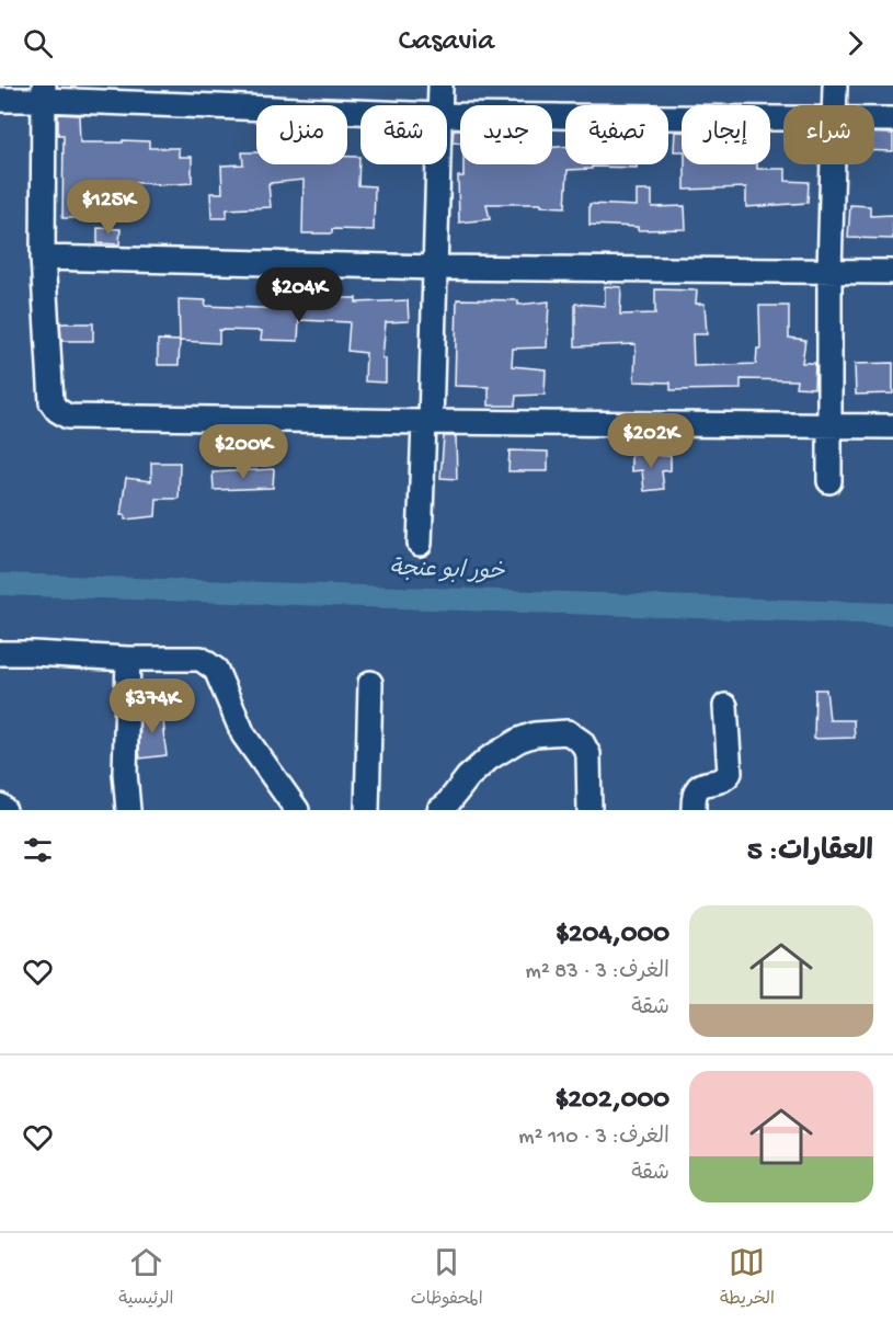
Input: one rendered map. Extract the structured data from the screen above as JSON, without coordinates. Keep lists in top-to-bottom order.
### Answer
{
  "water": ["خور ابو عنجة"],
  "page": {
    "header": "Casavia",
    "chip": [
      "شراء",
      "إيجار",
      "تصفية",
      "جديد",
      "شقة",
      "منزل"
    ],
    "price": [
      "$125K",
      "$204K",
      "$202K",
      "$200K",
      "$374K"
    ],
    "heading": "العقارات: 5",
    "list": [
      {
        "name": "$204,000",
        "note": "الغرف: 3 · 83 m² · شقة"
      },
      {
        "name": "$202,000",
        "note": "الغرف: 3 · 110 m² · شقة"
      }
    ],
    "tabs": ["الخريطة", "المحفوظات", "الرئيسية"]
  }
}
